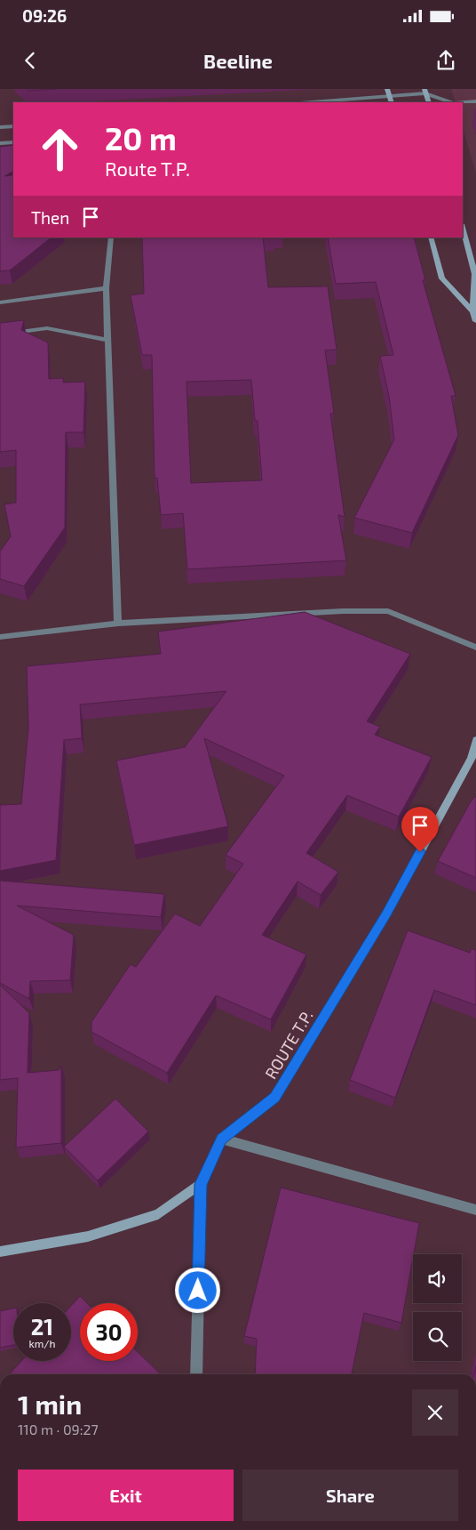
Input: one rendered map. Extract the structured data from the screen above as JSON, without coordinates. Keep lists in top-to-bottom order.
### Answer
{
  "streets": {
    "street": ["ROUTE T.P."]
  },
  "page": {
    "status": "09:26",
    "header": "Beeline",
    "turn": ["20 m", "Route T.P."],
    "then": "Then",
    "speed": "21 km/h",
    "limit": "30",
    "heading": ["1 min", "110 m · 09:27"],
    "buttons": ["Exit", "Share"]
  }
}
